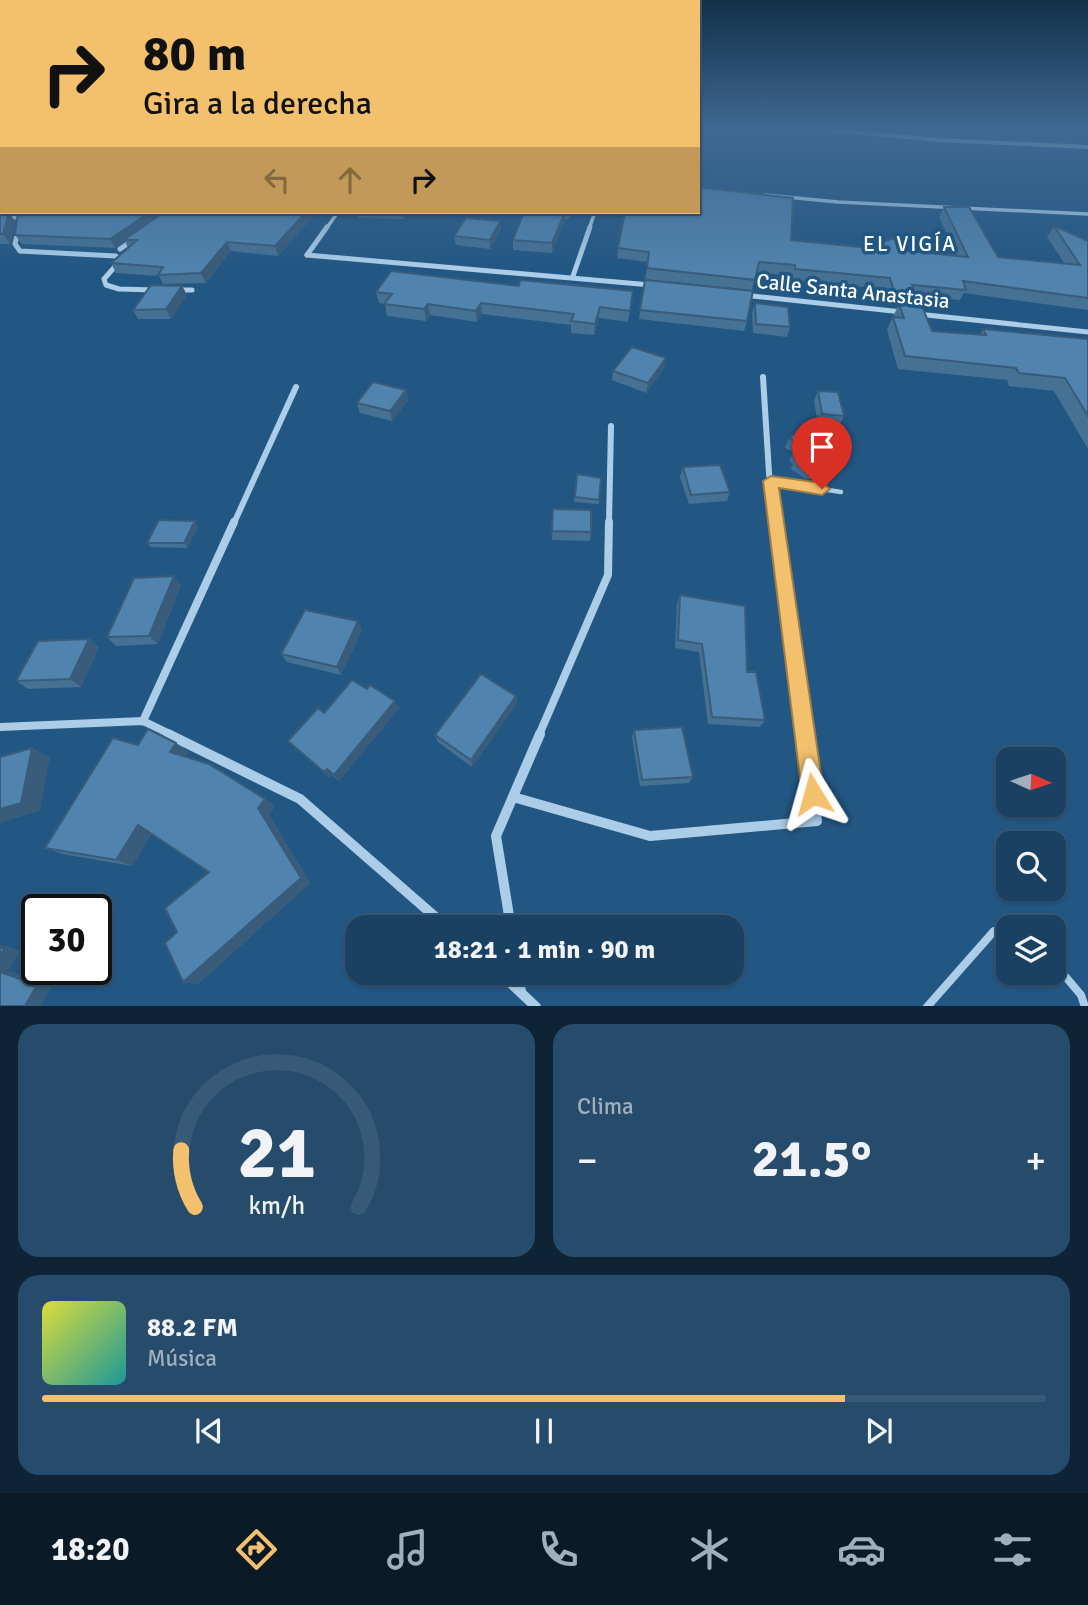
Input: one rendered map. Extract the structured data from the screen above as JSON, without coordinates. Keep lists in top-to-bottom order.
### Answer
{
  "streets": {
    "street": ["Calle Santa Anastasia"]
  },
  "districts": ["EL VIGÍA"],
  "north": "right",
  "page": {
    "turn": ["80 m", "Gira a la derecha"],
    "limit": "30",
    "trip": "18:21 · 1 min · 90 m",
    "tile": "Clima",
    "heat": ["−", "21.5°", "+"],
    "song": ["88.2 FM", "Música"],
    "tabs": "18:20",
    "gauge": ["21", "km/h"]
  }
}
